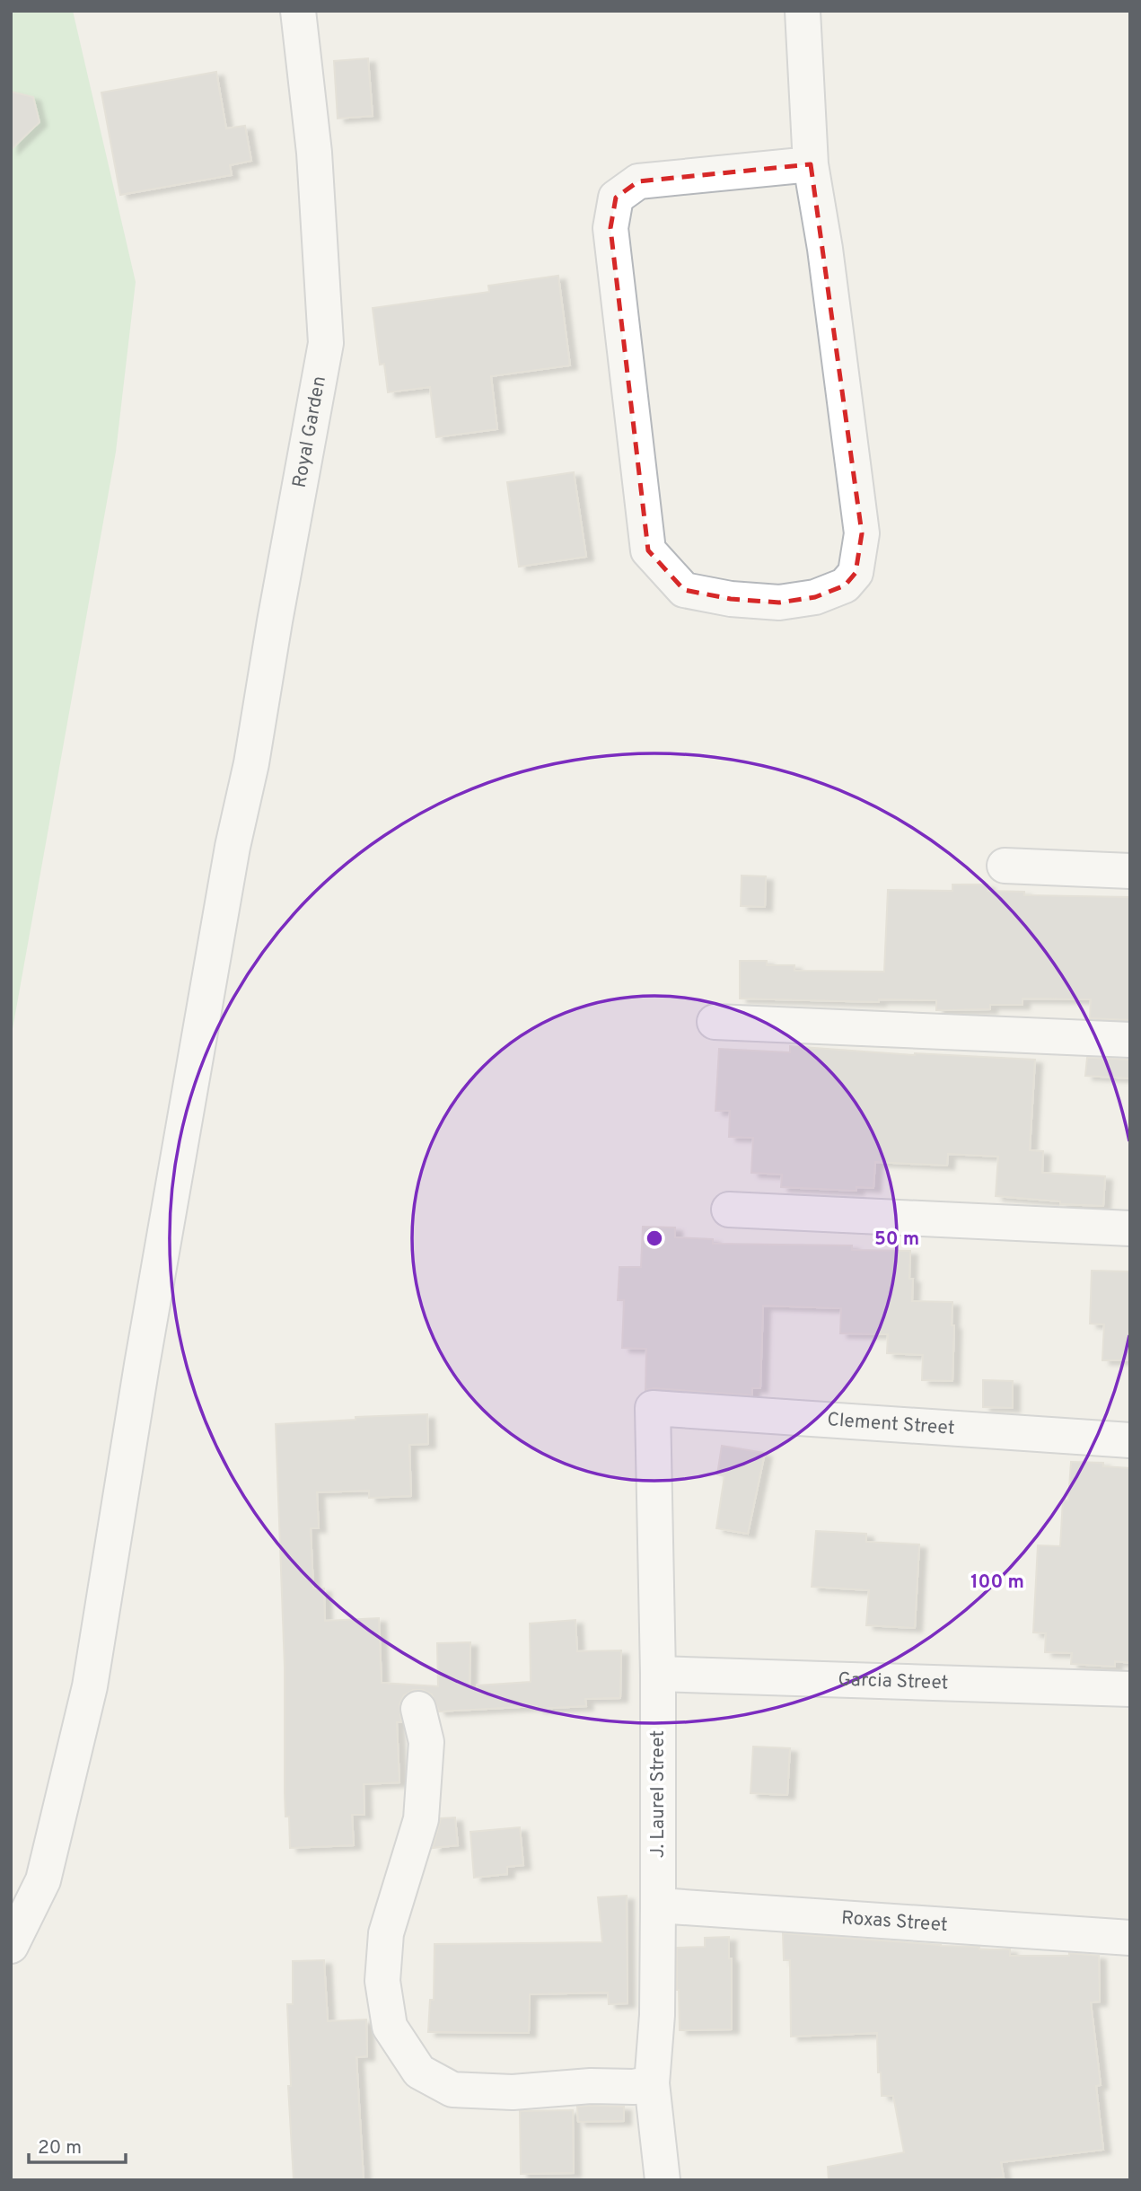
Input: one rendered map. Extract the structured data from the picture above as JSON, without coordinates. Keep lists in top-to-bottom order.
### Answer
{
  "streets": {
    "street": [
      "Royal Garden",
      "Clement Street",
      "Garcia Street",
      "J. Laurel Street",
      "Roxas Street"
    ]
  },
  "crossings": [
    ["Clement Street", "J. Laurel Street"],
    ["Garcia Street", "J. Laurel Street"],
    ["J. Laurel Street", "Roxas Street"]
  ],
  "scale_bar": "20 m",
  "rings": ["50 m", "100 m"]
}
